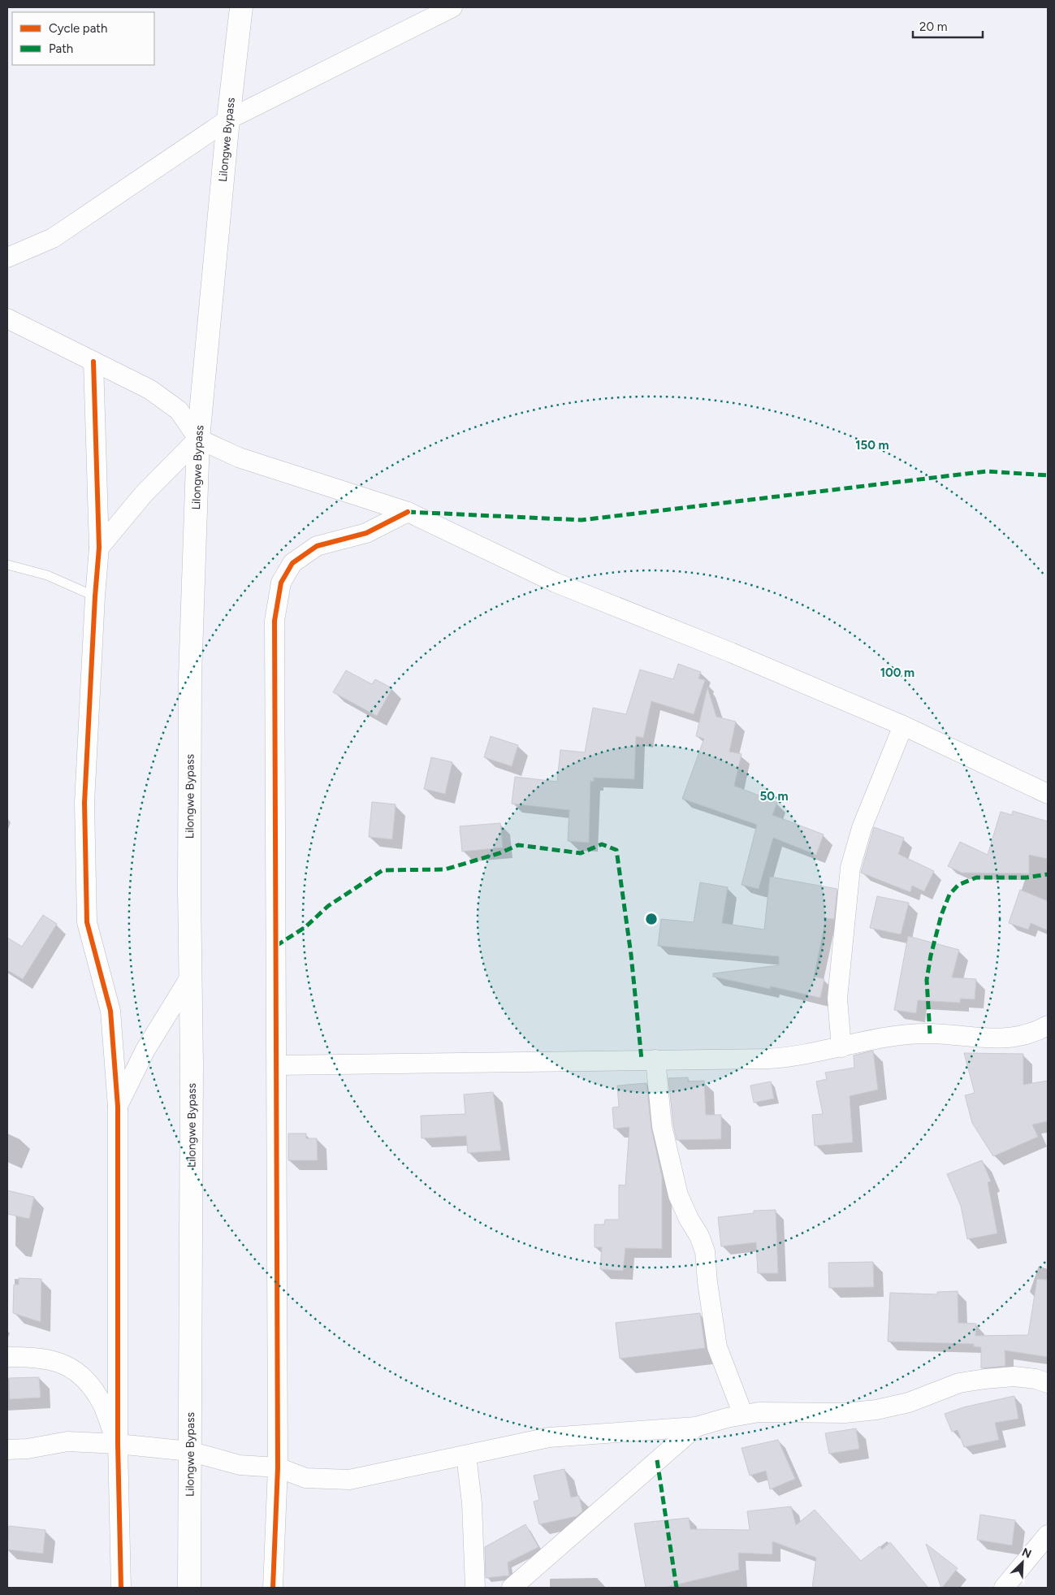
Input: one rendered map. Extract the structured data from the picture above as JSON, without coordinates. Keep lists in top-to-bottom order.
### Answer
{
  "streets": {
    "main road": ["Lilongwe Bypass"]
  },
  "legend": ["Cycle path", "Path"],
  "scale_bar": "20 m",
  "north": "top right",
  "rings": ["150 m", "100 m", "50 m"]
}
